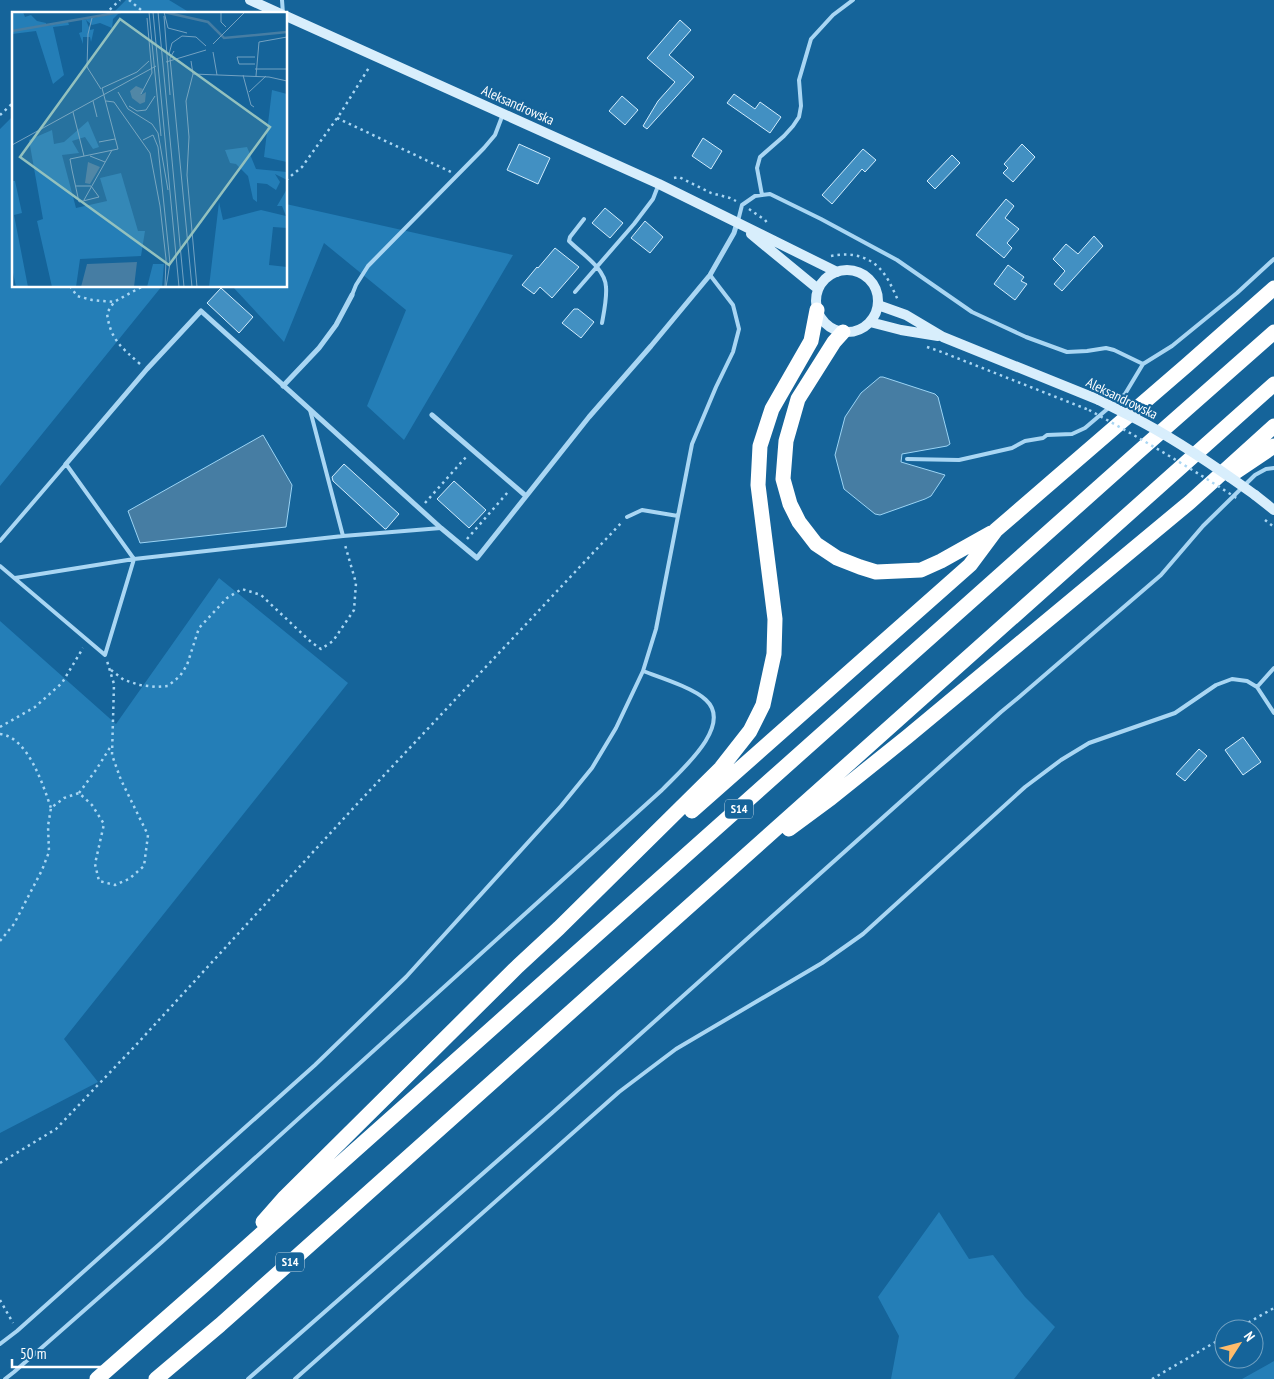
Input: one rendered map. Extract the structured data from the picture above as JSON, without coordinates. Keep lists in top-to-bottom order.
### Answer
{
  "streets": {
    "highway": ["S14"],
    "main road": ["Aleksandrowska"]
  },
  "scale_bar": "50 m",
  "north": "top right"
}
